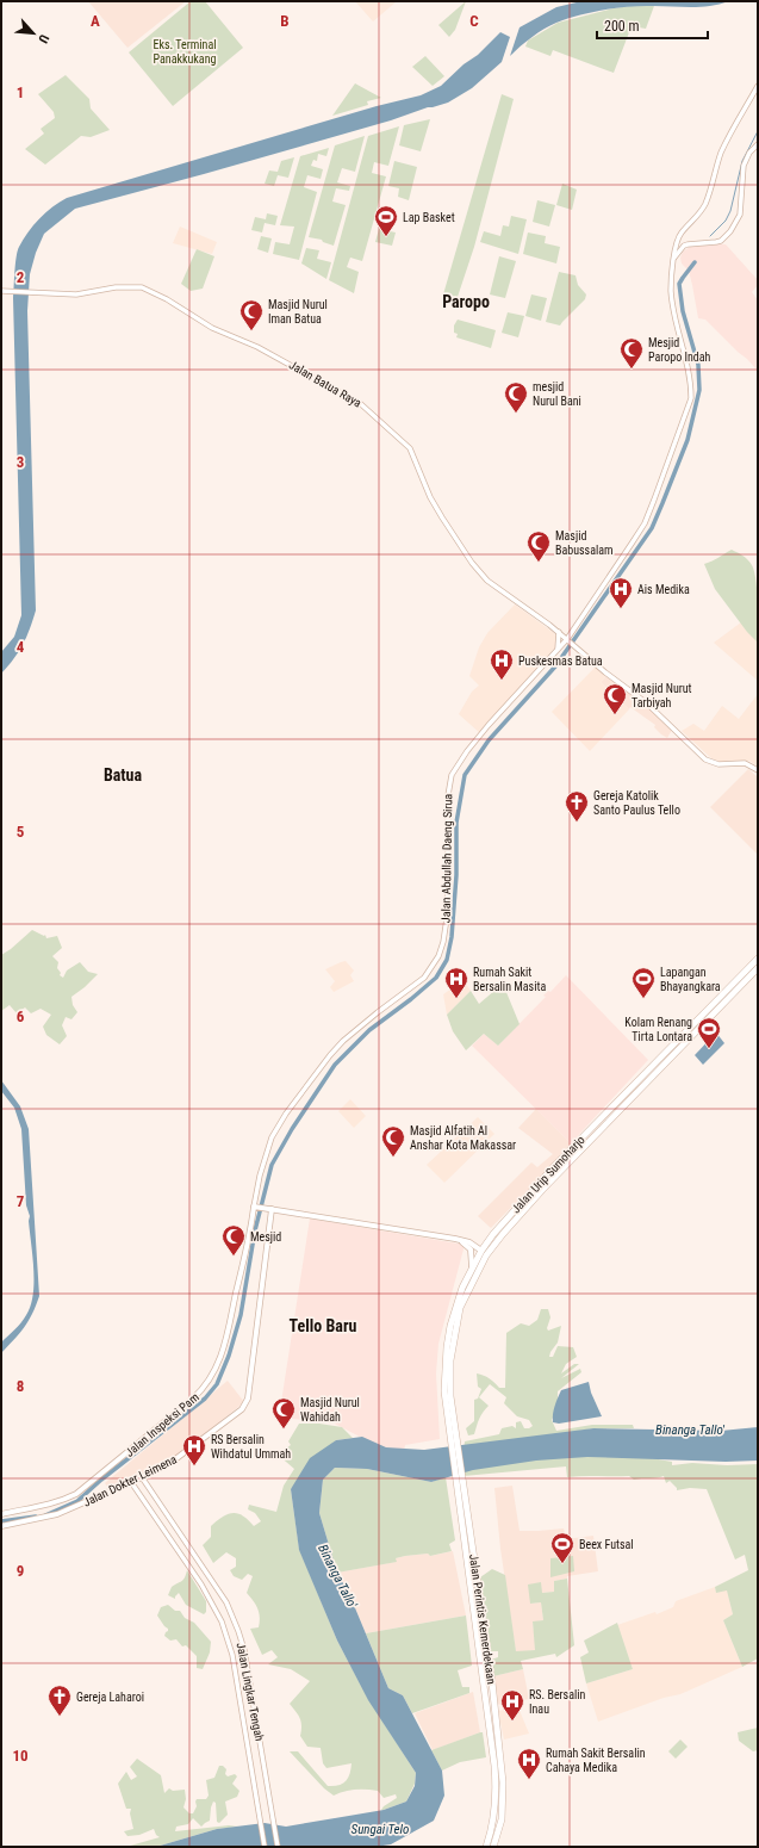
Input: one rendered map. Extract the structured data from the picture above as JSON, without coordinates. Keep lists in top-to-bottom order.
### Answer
{
  "streets": {
    "highway": ["Jalan Urip Sumoharjo", "Jalan Perintis Kemerdekaan"],
    "main road": [
      "Jalan Batua Raya",
      "Jalan Abdullah Daeng Sirua",
      "Jalan Inspeksi Pam",
      "Jalan Dokter Leimena",
      "Jalan Lingkar Tengah"
    ]
  },
  "crossings": [
    ["Jalan Batua Raya", "Jalan Abdullah Daeng Sirua"],
    ["Jalan Abdullah Daeng Sirua", "Jalan Inspeksi Pam"],
    ["Jalan Urip Sumoharjo", "Jalan Perintis Kemerdekaan"],
    ["Jalan Dokter Leimena", "Jalan Lingkar Tengah"]
  ],
  "districts": ["Paropo", "Batua", "Tello Baru"],
  "water": ["Binanga Tallo'", "Sungai Telo"],
  "parks": ["Eks. Terminal Panakkukang"],
  "places": {
    "sports": [
      "Lap Basket",
      "Lapangan Bhayangkara",
      "Kolam Renang Tirta Lontara",
      "Beex Futsal"
    ],
    "mosque": [
      "Masjid Nurul Iman Batua",
      "Mesjid Paropo Indah",
      "mesjid Nurul Bani",
      "Masjid Babussalam",
      "Masjid Nurut Tarbiyah",
      "Masjid Alfatih Al Anshar Kota Makassar",
      "Mesjid",
      "Masjid Nurul Wahidah"
    ],
    "hospital": [
      "Ais Medika",
      "Puskesmas Batua",
      "Rumah Sakit Bersalin Masita",
      "RS Bersalin Wihdatul Ummah",
      "RS. Bersalin Inau",
      "Rumah Sakit Bersalin Cahaya Medika"
    ],
    "church": ["Gereja Katolik Santo Paulus Tello", "Gereja Laharoi"]
  },
  "scale_bar": "200 m",
  "north": "bottom right",
  "grid": {
    "columns": ["A", "B", "C"],
    "rows": [
      "1",
      "2",
      "3",
      "4",
      "5",
      "6",
      "7",
      "8",
      "9",
      "10"
    ]
  }
}
